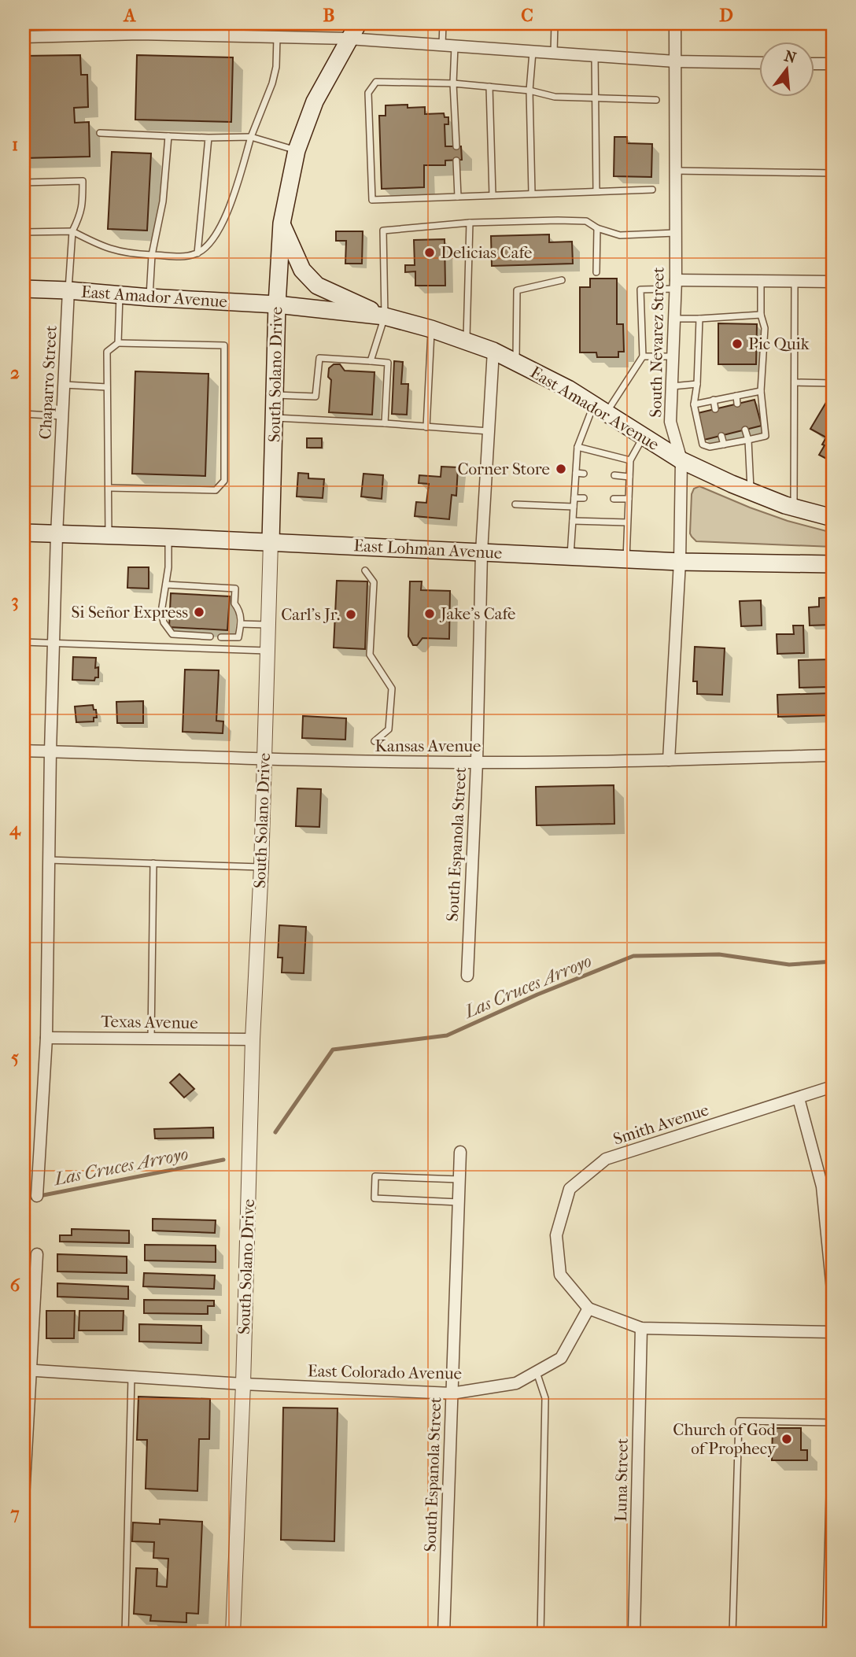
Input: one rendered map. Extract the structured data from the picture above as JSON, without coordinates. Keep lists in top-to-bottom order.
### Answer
{
  "streets": {
    "main road": ["East Amador Avenue", "South Solano Drive", "East Lohman Avenue"],
    "street": [
      "South Nevarez Street",
      "Chaparro Street",
      "Kansas Avenue",
      "South Espanola Street",
      "Texas Avenue",
      "Smith Avenue",
      "East Colorado Avenue",
      "Luna Street"
    ]
  },
  "crossings": [
    ["East Amador Avenue", "South Nevarez Street"],
    ["East Amador Avenue", "South Solano Drive"],
    ["East Amador Avenue", "Chaparro Street"],
    ["East Amador Avenue", "South Espanola Street"],
    ["South Nevarez Street", "East Lohman Avenue"],
    ["South Nevarez Street", "Kansas Avenue"],
    ["South Solano Drive", "East Lohman Avenue"],
    ["South Solano Drive", "Kansas Avenue"],
    ["South Solano Drive", "Texas Avenue"],
    ["South Solano Drive", "East Colorado Avenue"],
    ["Chaparro Street", "East Lohman Avenue"],
    ["Chaparro Street", "Kansas Avenue"],
    ["Chaparro Street", "Texas Avenue"],
    ["East Lohman Avenue", "South Espanola Street"],
    ["Kansas Avenue", "South Espanola Street"],
    ["South Espanola Street", "East Colorado Avenue"],
    ["Smith Avenue", "East Colorado Avenue"]
  ],
  "water": ["Las Cruces Arroyo"],
  "places": [
    "Delicias Cafe",
    "Pic Quik",
    "Corner Store",
    "Si Señor Express",
    "Jake's Cafe",
    "Carl's Jr.",
    "Church of God of Prophecy"
  ],
  "north": "top",
  "grid": {
    "columns": [
      "A",
      "B",
      "C",
      "D"
    ],
    "rows": [
      "1",
      "2",
      "3",
      "4",
      "5",
      "6",
      "7"
    ]
  }
}
